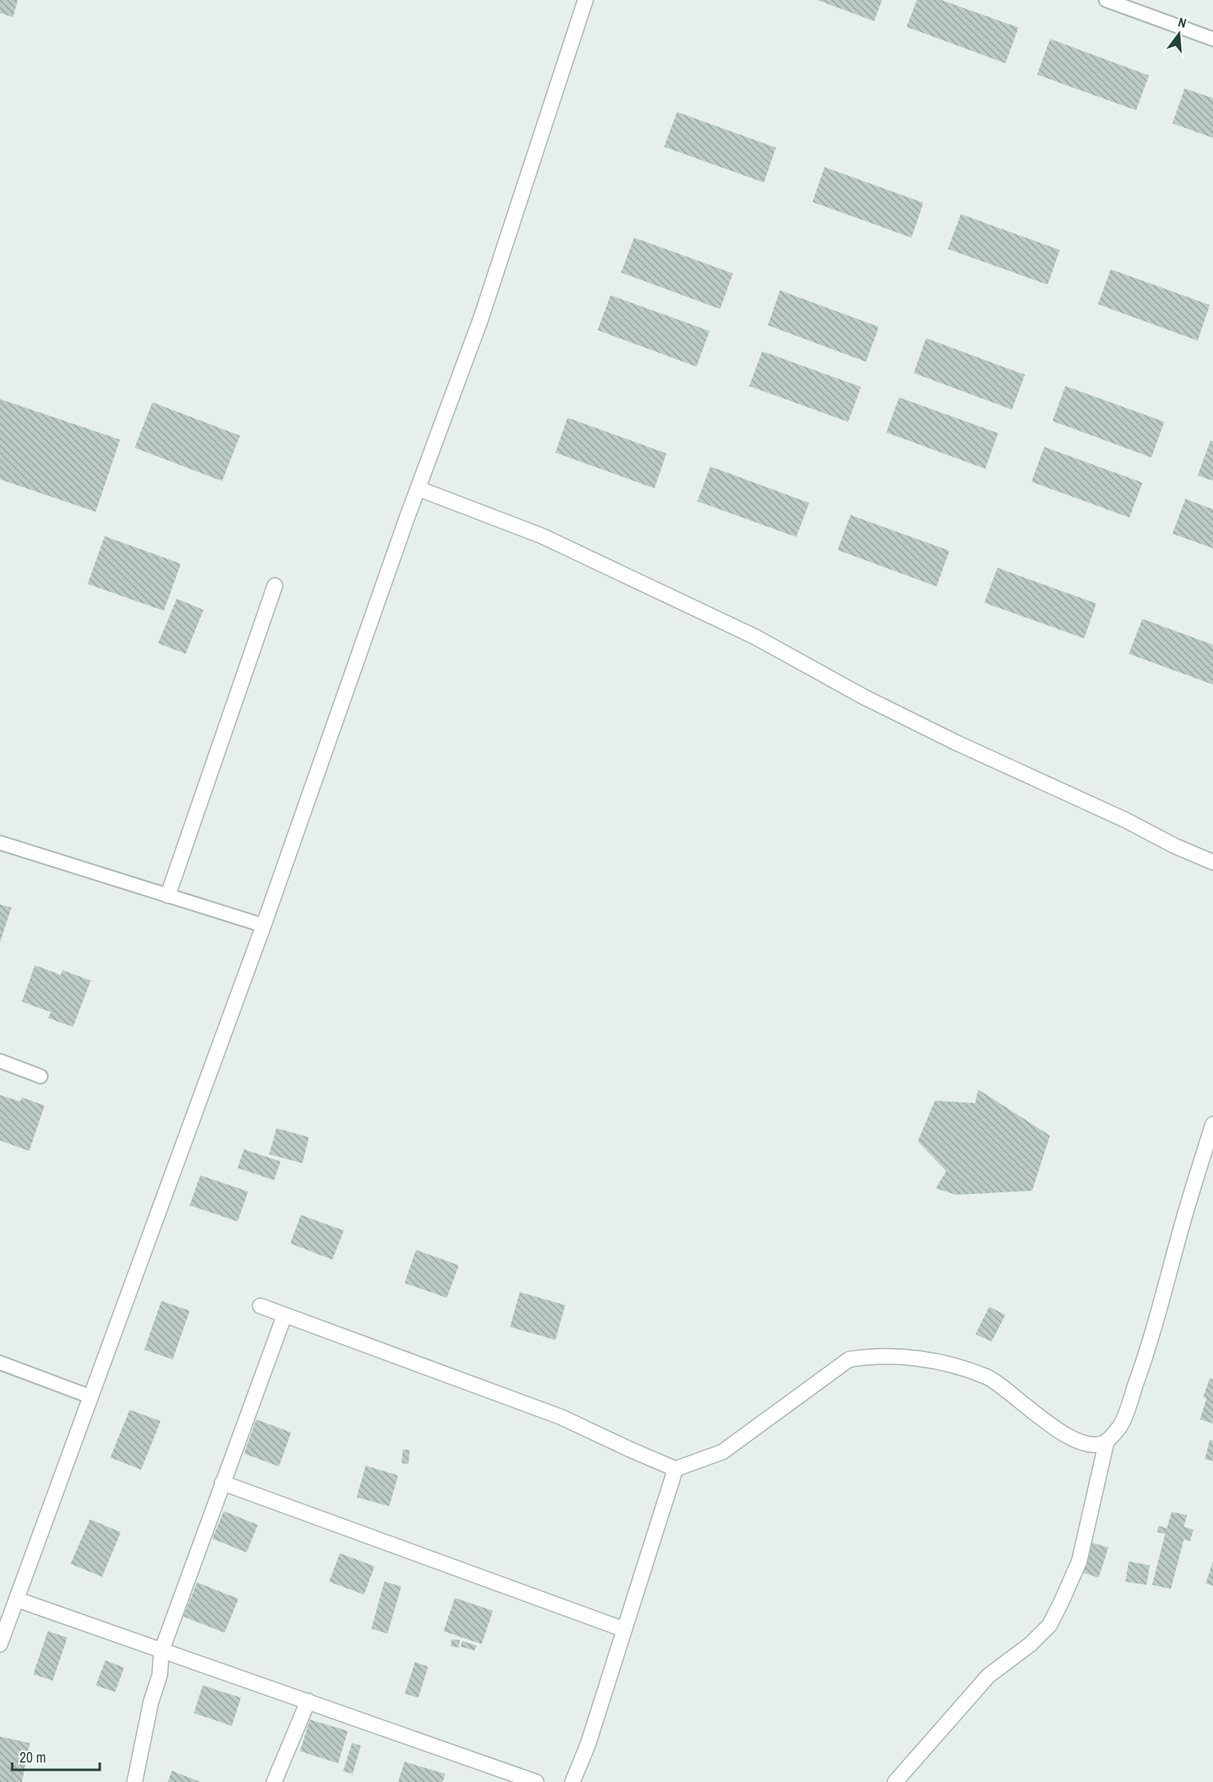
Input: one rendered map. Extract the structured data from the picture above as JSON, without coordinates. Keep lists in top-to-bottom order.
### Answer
{
  "scale_bar": "20 m",
  "north": "top"
}
